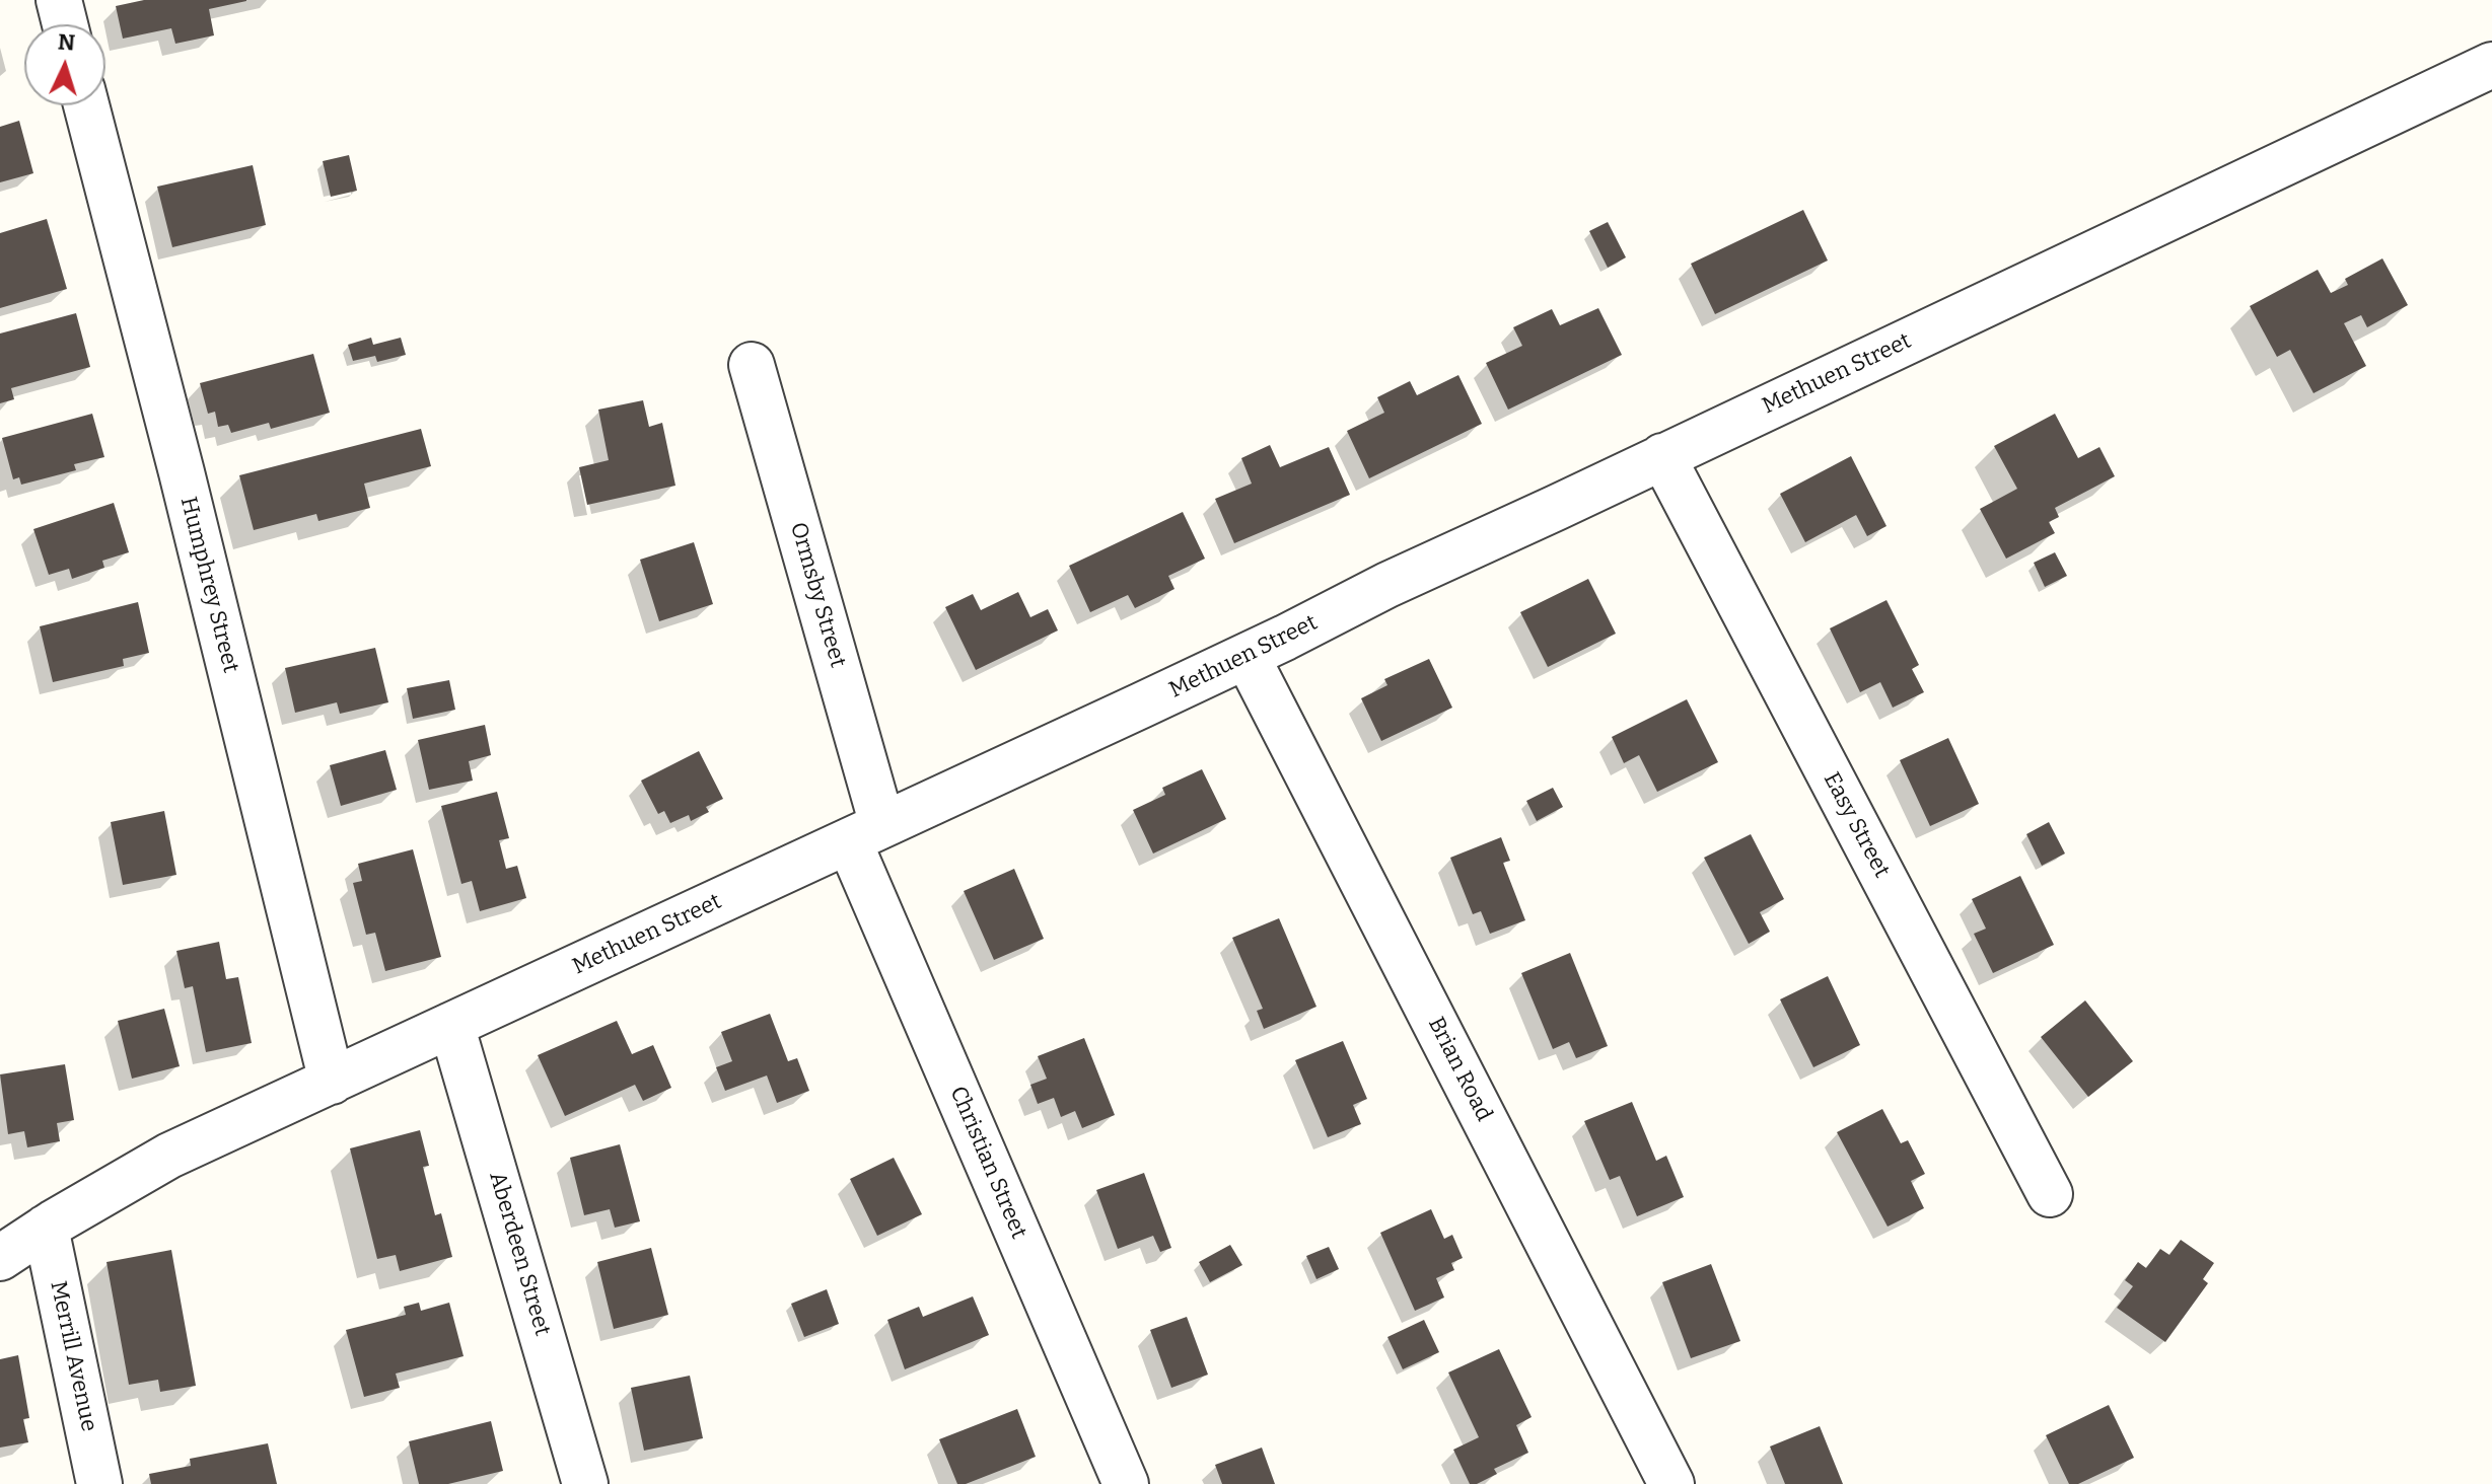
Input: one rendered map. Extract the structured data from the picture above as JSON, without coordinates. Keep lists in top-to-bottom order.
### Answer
{
  "streets": {
    "street": [
      "Methuen Street",
      "Humphrey Street",
      "Ormsby Street",
      "Easy Street",
      "Brian Road",
      "Christian Street",
      "Aberdeen Street",
      "Merrill Avenue"
    ]
  },
  "crossings": [
    ["Methuen Street", "Humphrey Street"],
    ["Methuen Street", "Ormsby Street"],
    ["Methuen Street", "Easy Street"],
    ["Methuen Street", "Brian Road"],
    ["Methuen Street", "Christian Street"],
    ["Methuen Street", "Aberdeen Street"],
    ["Methuen Street", "Merrill Avenue"],
    ["Ormsby Street", "Christian Street"]
  ],
  "north": "top"
}
